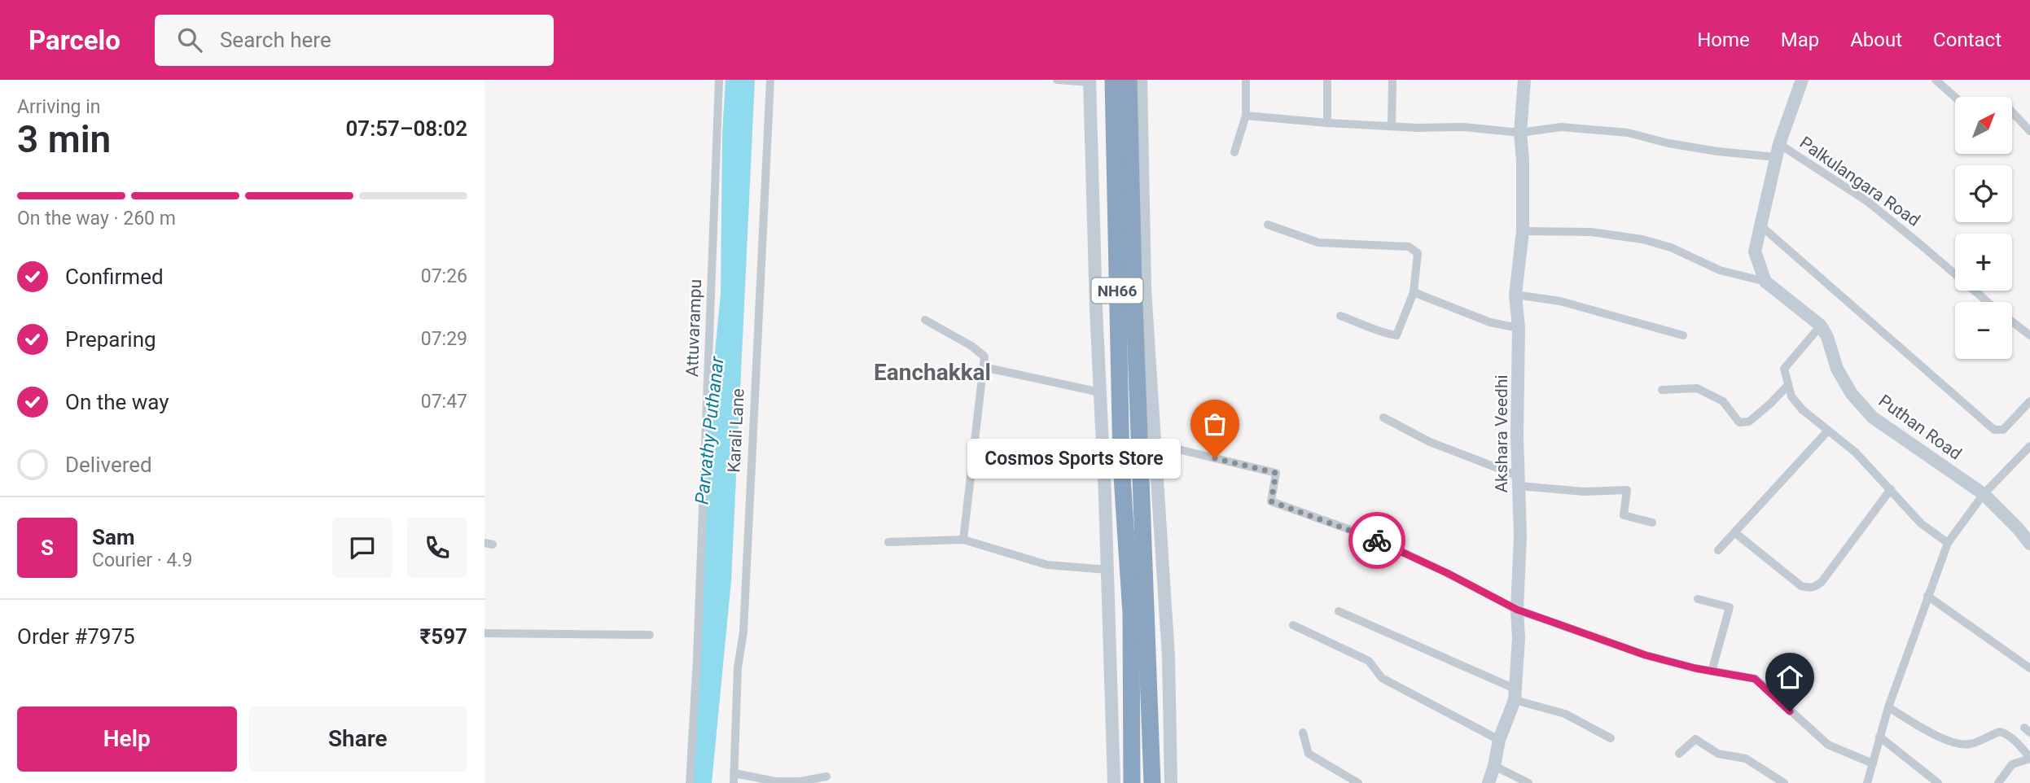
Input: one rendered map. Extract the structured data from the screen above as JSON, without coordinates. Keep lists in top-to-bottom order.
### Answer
{
  "streets": {
    "highway": ["NH66"],
    "street": [
      "Palkulangara Road",
      "Attuvarampu",
      "Puthan Road",
      "Karali Lane",
      "Akshara Veedhi"
    ]
  },
  "districts": ["Eanchakkal"],
  "water": ["Parvathy Puthanar"],
  "places": ["Cosmos Sports Store"],
  "north": "top right",
  "page": {
    "header": "Parcelo",
    "search": "Search here",
    "nav": [
      "Home",
      "Map",
      "About",
      "Contact"
    ],
    "heading": ["3 min", "Arriving in", "07:57–08:02"],
    "panel": [
      "Sam",
      "Courier · 4.9",
      "Order #7975",
      "₹597"
    ],
    "map_buttons": ["+", "−"],
    "bar": "On the way · 260 m",
    "list": [
      ["Confirmed", "07:26"],
      ["Preparing", "07:29"],
      ["On the way", "07:47"],
      "Delivered"
    ],
    "bubble": "Cosmos Sports Store",
    "round": "S",
    "buttons": ["Help", "Share"]
  }
}
